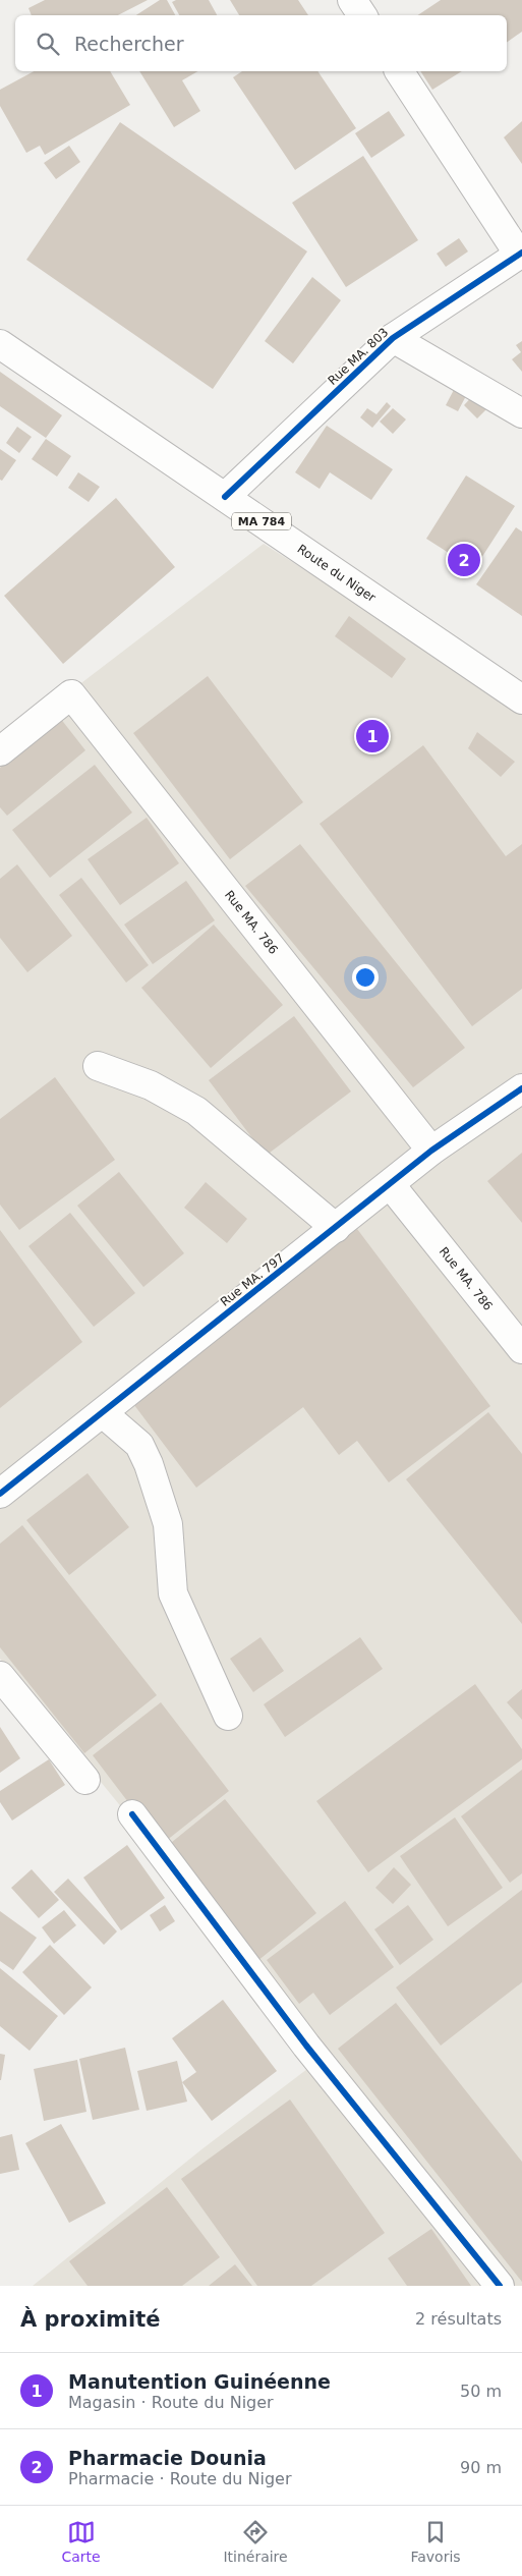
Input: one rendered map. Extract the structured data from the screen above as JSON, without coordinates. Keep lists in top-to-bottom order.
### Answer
{
  "streets": {
    "street": [
      "Rue MA. 803",
      "MA 784",
      "Route du Niger",
      "Rue MA. 786",
      "Rue MA. 797"
    ]
  },
  "crossings": [
    ["Rue MA. 803", "Route du Niger"],
    ["Rue MA. 786", "Rue MA. 797"]
  ],
  "page": {
    "search": "Rechercher",
    "pins": ["2", "1"],
    "heading": ["À proximité", "2 résultats"],
    "list": [
      {
        "mark": "1",
        "name": "Manutention Guinéenne",
        "note": "Magasin · Route du Niger",
        "value": "50 m"
      },
      {
        "mark": "2",
        "name": "Pharmacie Dounia",
        "note": "Pharmacie · Route du Niger",
        "value": "90 m"
      }
    ],
    "nav": ["Carte", "Itinéraire", "Favoris"]
  }
}
